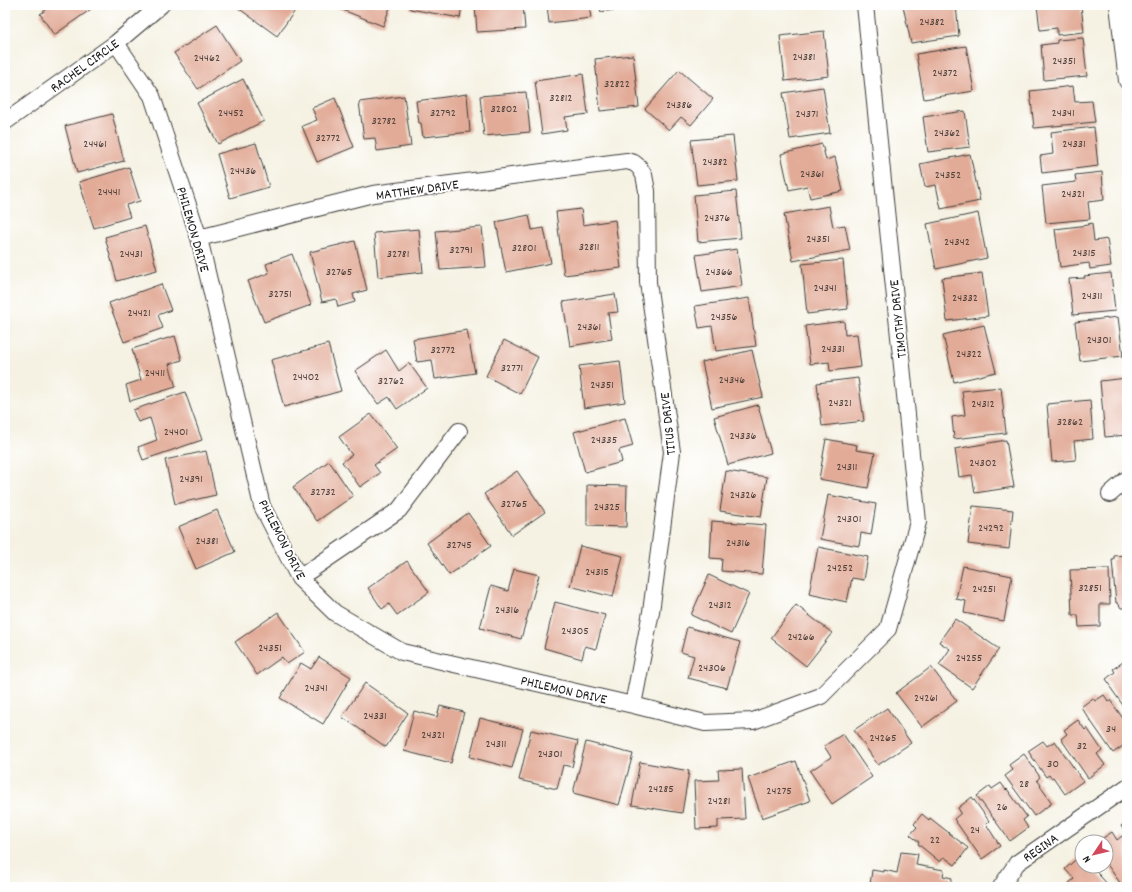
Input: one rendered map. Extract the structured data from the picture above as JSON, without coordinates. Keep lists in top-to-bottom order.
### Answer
{
  "streets": {
    "street": [
      "RACHEL CIRCLE",
      "MATTHEW DRIVE",
      "PHILEMON DRIVE",
      "TIMOTHY DRIVE",
      "TITUS DRIVE",
      "REGINA"
    ]
  },
  "crossings": [
    ["RACHEL CIRCLE", "PHILEMON DRIVE"],
    ["MATTHEW DRIVE", "PHILEMON DRIVE"],
    ["MATTHEW DRIVE", "TITUS DRIVE"],
    ["PHILEMON DRIVE", "TIMOTHY DRIVE"],
    ["PHILEMON DRIVE", "TITUS DRIVE"]
  ],
  "house_numbers": [
    "24382",
    "24381",
    "24462",
    "24351",
    "24372",
    "32822",
    "32812",
    "24386",
    "32802",
    "24452",
    "32792",
    "24341",
    "24371",
    "32782",
    "24362",
    "32772",
    "24461",
    "24331",
    "24382",
    "24436",
    "24361",
    "24352",
    "24441",
    "24321",
    "24376",
    "24351",
    "24342",
    "32811",
    "32801",
    "32791",
    "24315",
    "24431",
    "32781",
    "32765",
    "24366",
    "24341",
    "32751",
    "24311",
    "24332",
    "24421",
    "24356",
    "24361",
    "24301",
    "24331",
    "32772",
    "24322",
    "32771",
    "24411",
    "24402",
    "24346",
    "32762",
    "24351",
    "24321",
    "24312",
    "32862",
    "24401",
    "24336",
    "24335",
    "24302",
    "24311",
    "24391",
    "32732",
    "24326",
    "32765",
    "24325",
    "24301",
    "24292",
    "24381",
    "24316",
    "32745",
    "24252",
    "24315",
    "32851",
    "24251",
    "24312",
    "24316",
    "24305",
    "24266",
    "24351",
    "24255",
    "24306",
    "24341",
    "24261",
    "24331",
    "34",
    "24321",
    "24265",
    "24311",
    "32",
    "24301",
    "30",
    "28",
    "24285",
    "24275",
    "24281",
    "26",
    "24",
    "22"
  ],
  "north": "bottom left"
}
